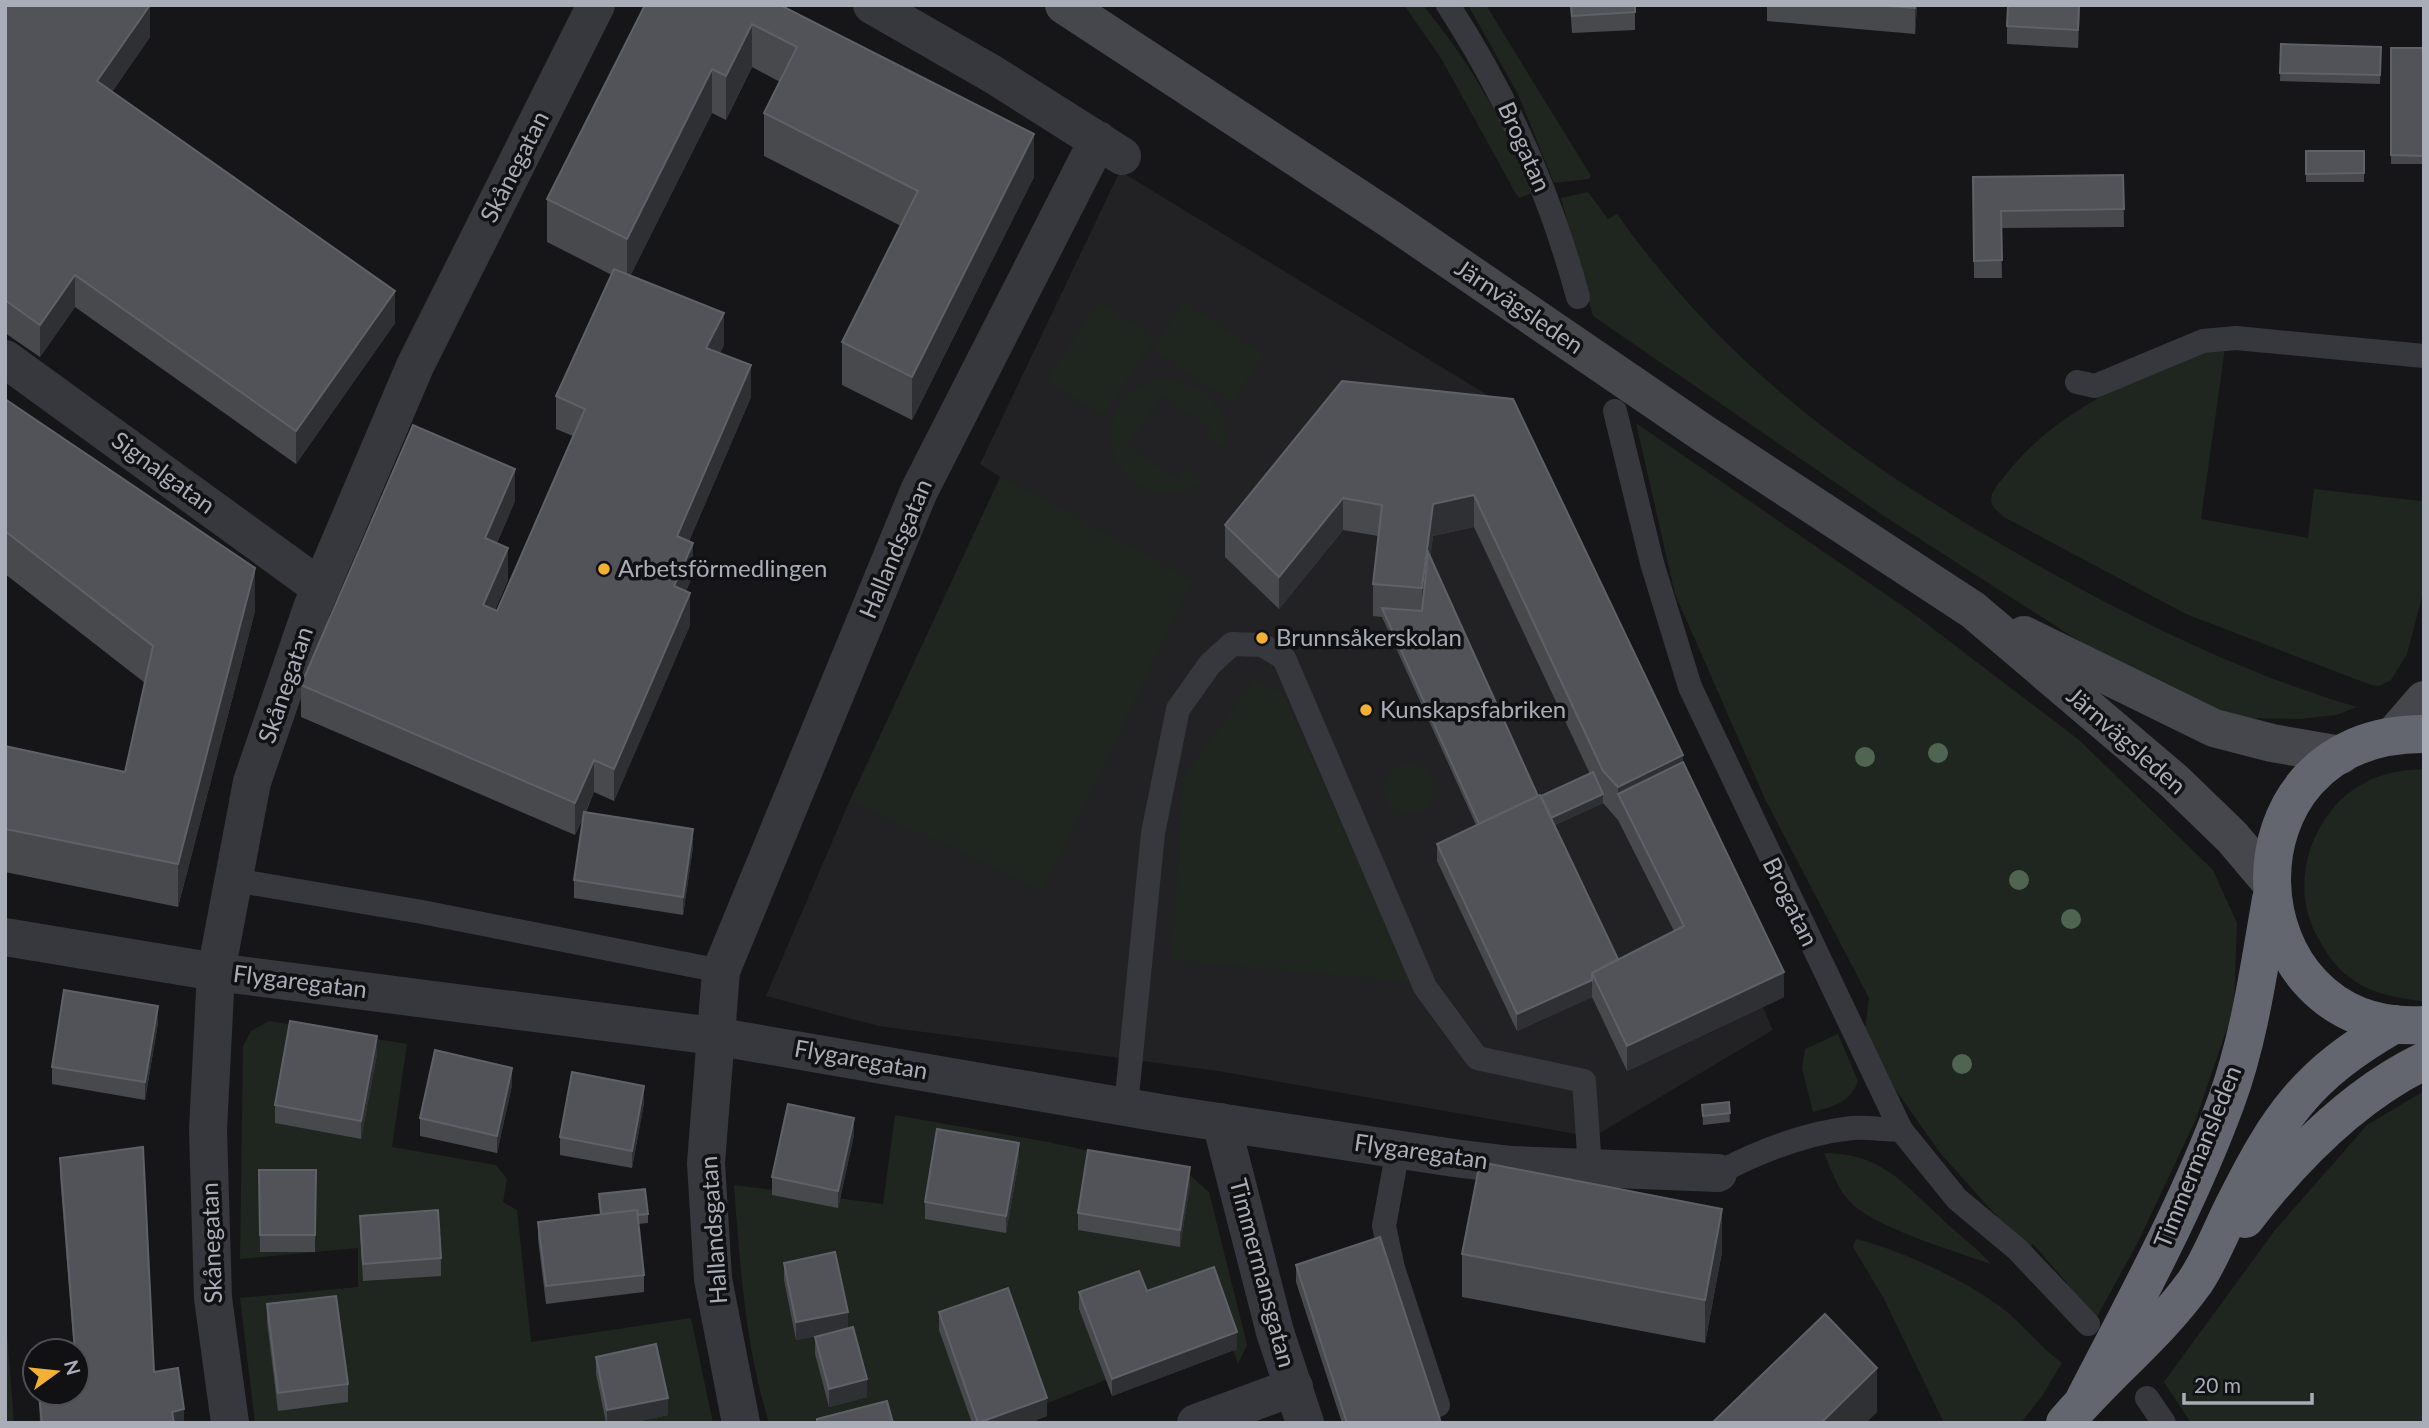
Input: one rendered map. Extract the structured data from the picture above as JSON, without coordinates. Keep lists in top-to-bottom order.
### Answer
{
  "streets": {
    "highway": ["Timmermansleden"],
    "main road": ["Järnvägsleden"],
    "street": [
      "Skånegatan",
      "Signalgatan",
      "Hallandsgatan",
      "Flygaregatan",
      "Timmermansgatan"
    ],
    "lane": ["Brogatan"]
  },
  "crossings": [
    ["Skånegatan", "Signalgatan"],
    ["Skånegatan", "Flygaregatan"],
    ["Järnvägsleden", "Timmermansleden"],
    ["Hallandsgatan", "Flygaregatan"],
    ["Flygaregatan", "Timmermansgatan"]
  ],
  "places": ["Arbetsförmedlingen", "Brunnsåkerskolan", "Kunskapsfabriken"],
  "scale_bar": "20 m",
  "north": "right"
}
